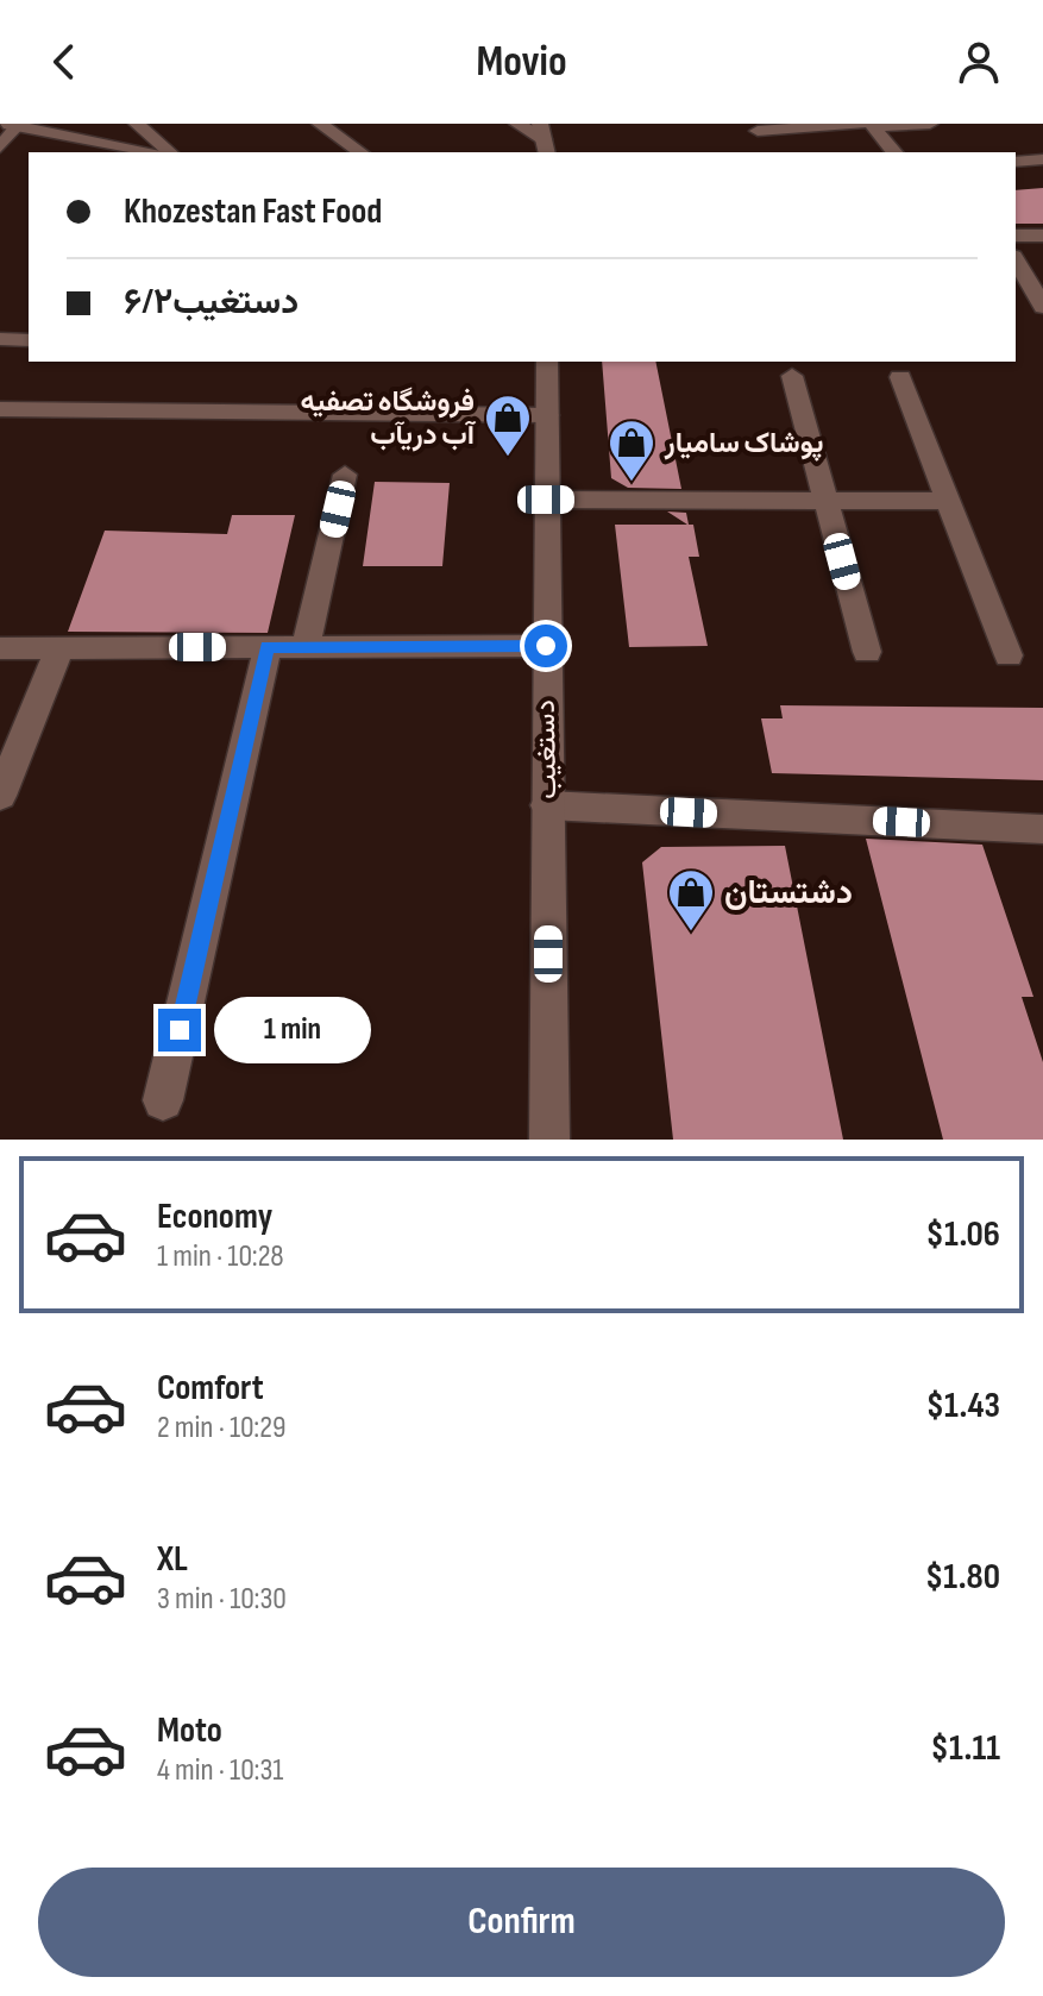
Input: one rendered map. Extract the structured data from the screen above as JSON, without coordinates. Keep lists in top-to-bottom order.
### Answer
{
  "streets": {
    "street": ["دستغیب"]
  },
  "places": {
    "shop": ["فروشگاه تصفیه آب دریآب", "پوشاک سامیار", "دشتستان"]
  },
  "page": {
    "header": "Movio",
    "banner": ["Khozestan Fast Food", "دستغیب۶/۲"],
    "bubble": "1 min",
    "list": [
      {
        "name": "Economy",
        "note": "1 min · 10:28",
        "value": "$1.06"
      },
      {
        "name": "Comfort",
        "note": "2 min · 10:29",
        "value": "$1.43"
      },
      {
        "name": "XL",
        "note": "3 min · 10:30",
        "value": "$1.80"
      },
      {
        "name": "Moto",
        "note": "4 min · 10:31",
        "value": "$1.11"
      }
    ],
    "buttons": "Confirm"
  }
}
